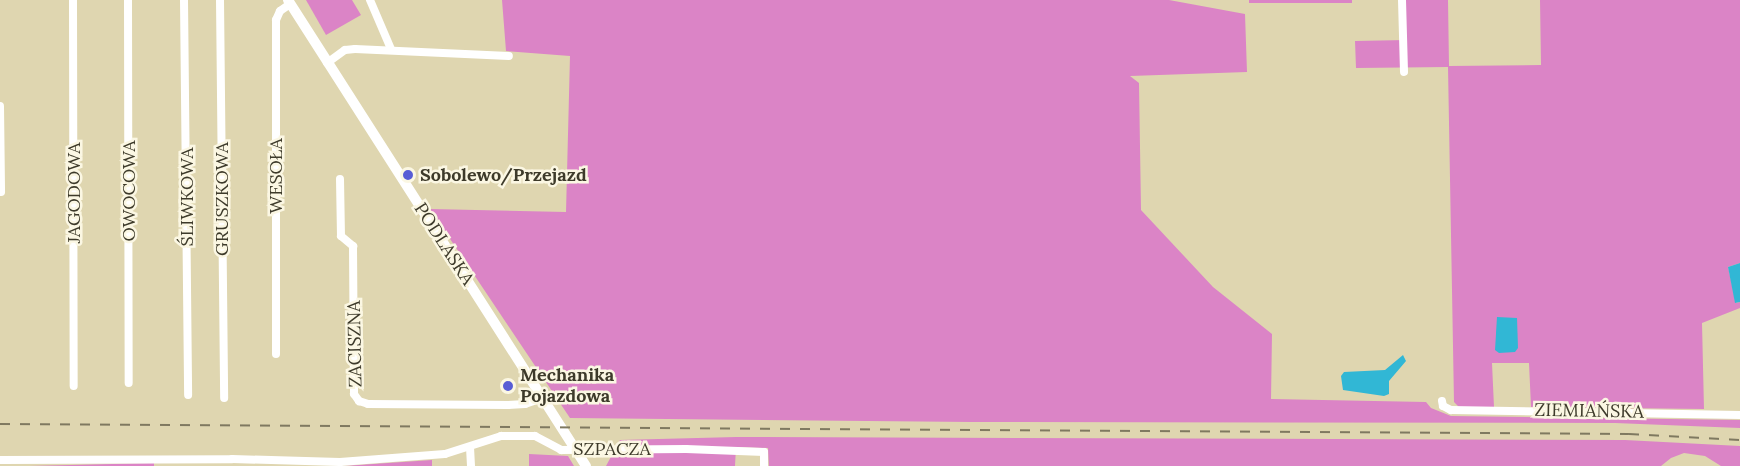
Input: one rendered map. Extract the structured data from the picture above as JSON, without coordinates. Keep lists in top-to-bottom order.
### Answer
{
  "streets": {
    "street": [
      "WESOŁA",
      "OWOCOWA",
      "JAGODOWA",
      "ŚLIWKOWA",
      "GRUSZKOWA",
      "PODLASKA",
      "ZACISZNA",
      "ZIEMIAŃSKA",
      "SZPACZA"
    ]
  },
  "crossings": [
    ["WESOŁA", "PODLASKA"],
    ["PODLASKA", "ZACISZNA"],
    ["PODLASKA", "SZPACZA"]
  ],
  "places": ["Sobolewo/Przejazd", "Mechanika Pojazdowa"]
}
